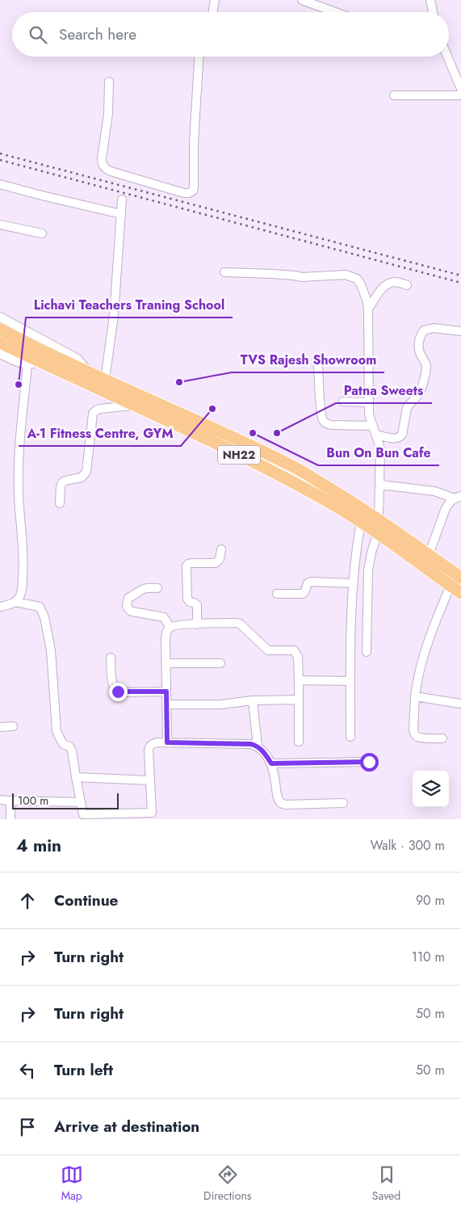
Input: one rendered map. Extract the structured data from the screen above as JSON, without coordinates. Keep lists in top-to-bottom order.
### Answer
{
  "streets": {
    "highway": ["NH22"]
  },
  "places": [
    "TVS Rajesh Showroom",
    "Lichavi Teachers Traning School",
    "A-1 Fitness Centre, GYM",
    "Bun On Bun Cafe",
    "Patna Sweets"
  ],
  "scale_bar": "100 m",
  "page": {
    "search": "Search here",
    "scale": "100 m",
    "heading": ["4 min", "Walk · 300 m"],
    "list": [
      ["Continue", "90 m"],
      ["Turn right", "110 m"],
      ["Turn right", "50 m"],
      ["Turn left", "50 m"],
      "Arrive at destination"
    ],
    "nav": ["Map", "Directions", "Saved"]
  }
}
